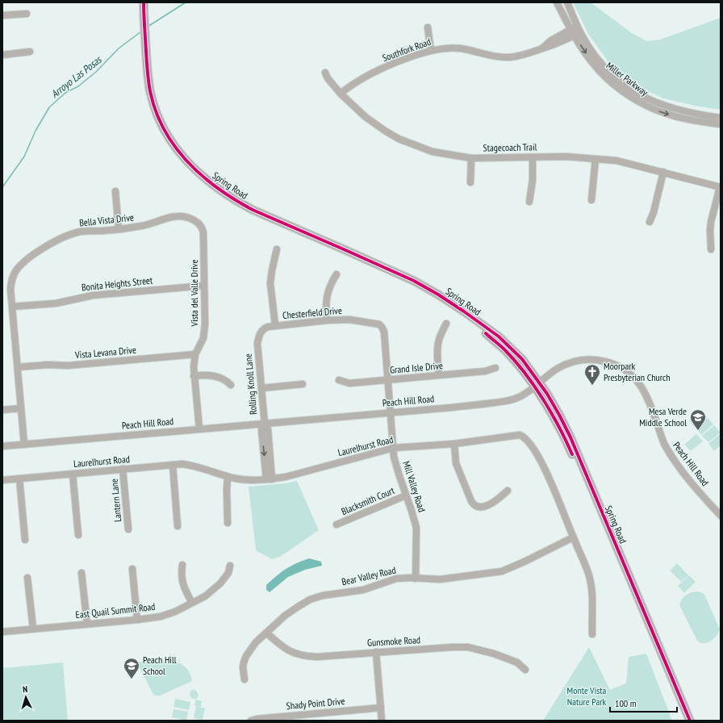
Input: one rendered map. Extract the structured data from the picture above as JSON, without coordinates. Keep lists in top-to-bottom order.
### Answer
{
  "streets": {
    "main road": ["Spring Road"],
    "street": [
      "Southfork Road",
      "Miller Parkway",
      "Stagecoach Trail",
      "Bella Vista Drive",
      "Bonita Heights Street",
      "Vista del Valle Drive",
      "Chesterfield Drive",
      "Vista Levana Drive",
      "Grand Isle Drive",
      "Rolling Knoll Lane",
      "Peach Hill Road",
      "Laurelhurst Road",
      "Mill Valley Road",
      "Lantern Lane",
      "Blacksmith Court",
      "Bear Valley Road",
      "East Quail Summit Road",
      "Gunsmoke Road",
      "Shady Point Drive"
    ]
  },
  "crossings": [
    ["Southfork Road", "Miller Parkway"],
    ["Southfork Road", "Stagecoach Trail"],
    ["Spring Road", "Peach Hill Road"],
    ["Bella Vista Drive", "Bonita Heights Street"],
    ["Bella Vista Drive", "Vista del Valle Drive"],
    ["Bella Vista Drive", "Vista Levana Drive"],
    ["Bella Vista Drive", "Peach Hill Road"],
    ["Bonita Heights Street", "Vista del Valle Drive"],
    ["Vista del Valle Drive", "Vista Levana Drive"],
    ["Vista del Valle Drive", "Peach Hill Road"],
    ["Chesterfield Drive", "Rolling Knoll Lane"],
    ["Chesterfield Drive", "Mill Valley Road"],
    ["Grand Isle Drive", "Mill Valley Road"],
    ["Rolling Knoll Lane", "Peach Hill Road"],
    ["Rolling Knoll Lane", "Laurelhurst Road"],
    ["Peach Hill Road", "Mill Valley Road"],
    ["Laurelhurst Road", "Mill Valley Road"],
    ["Laurelhurst Road", "Lantern Lane"],
    ["Laurelhurst Road", "Bear Valley Road"],
    ["Mill Valley Road", "Blacksmith Court"],
    ["Mill Valley Road", "Bear Valley Road"],
    ["Bear Valley Road", "Gunsmoke Road"]
  ],
  "water": ["Arroyo Las Posas"],
  "parks": ["Monte Vista Nature Park"],
  "places": {
    "church": ["Moorpark Presbyterian Church"],
    "school or university": ["Mesa Verde Middle School", "Peach Hill School"]
  },
  "scale_bar": "100 m",
  "north": "top"
}
